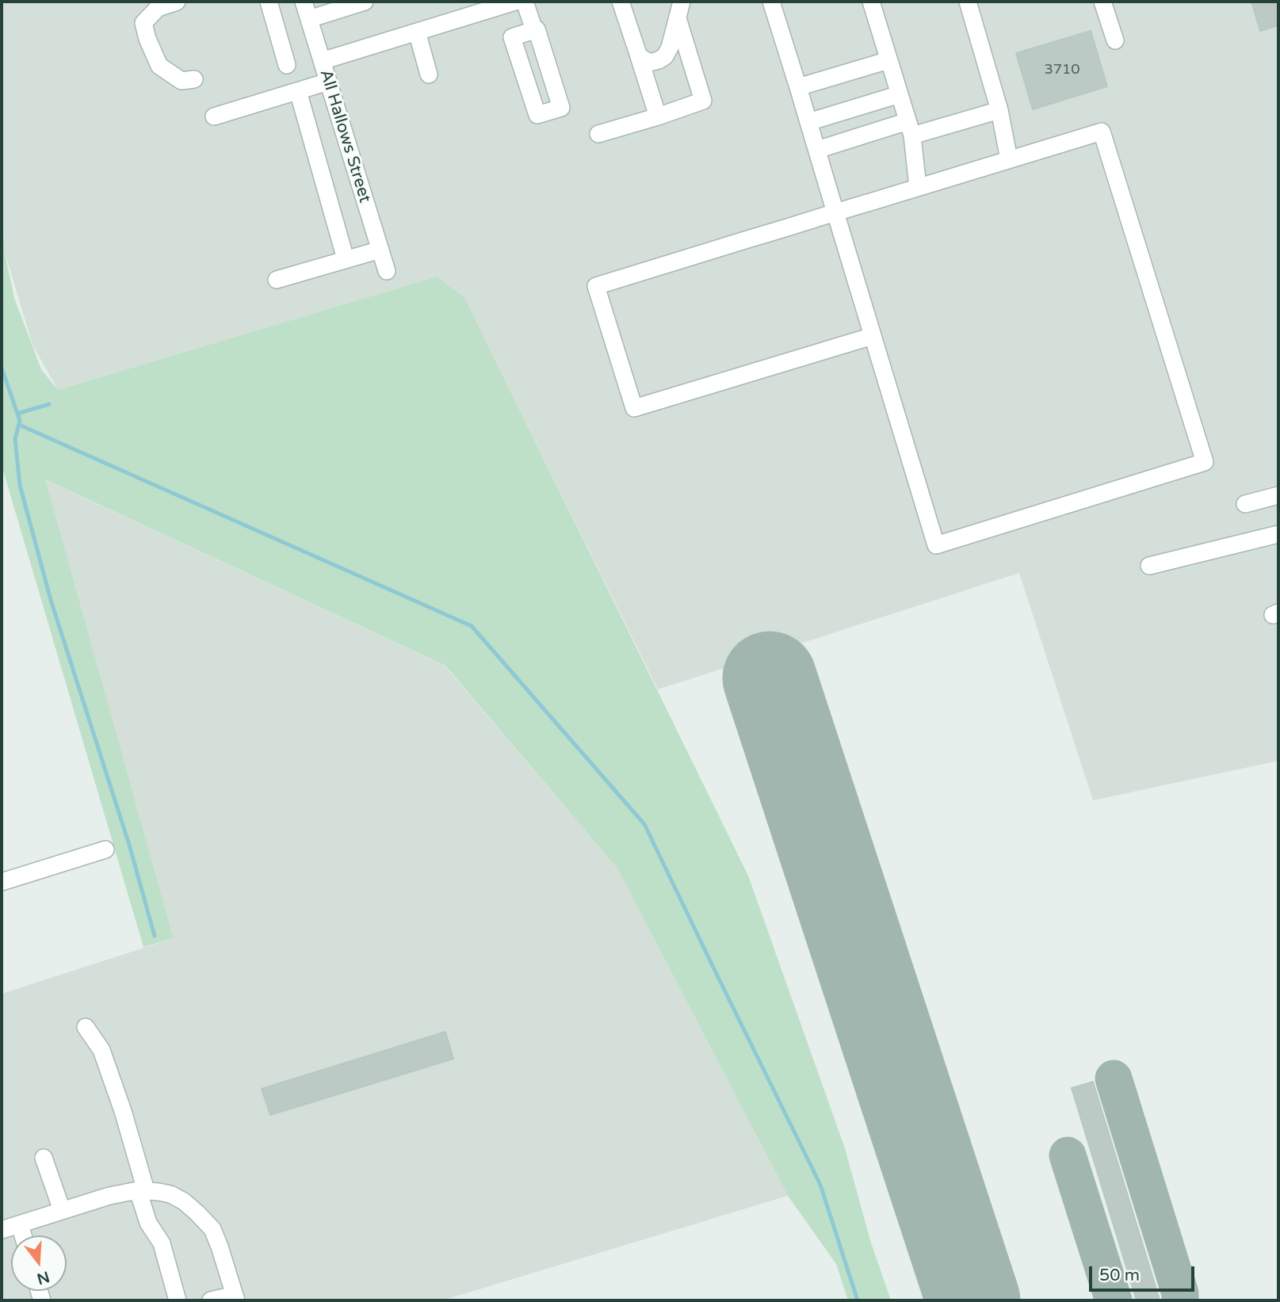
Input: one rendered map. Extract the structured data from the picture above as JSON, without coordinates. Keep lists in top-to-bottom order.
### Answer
{
  "streets": {
    "street": ["All Hallows Street"]
  },
  "house_numbers": ["3710"],
  "scale_bar": "50 m",
  "north": "bottom"
}
